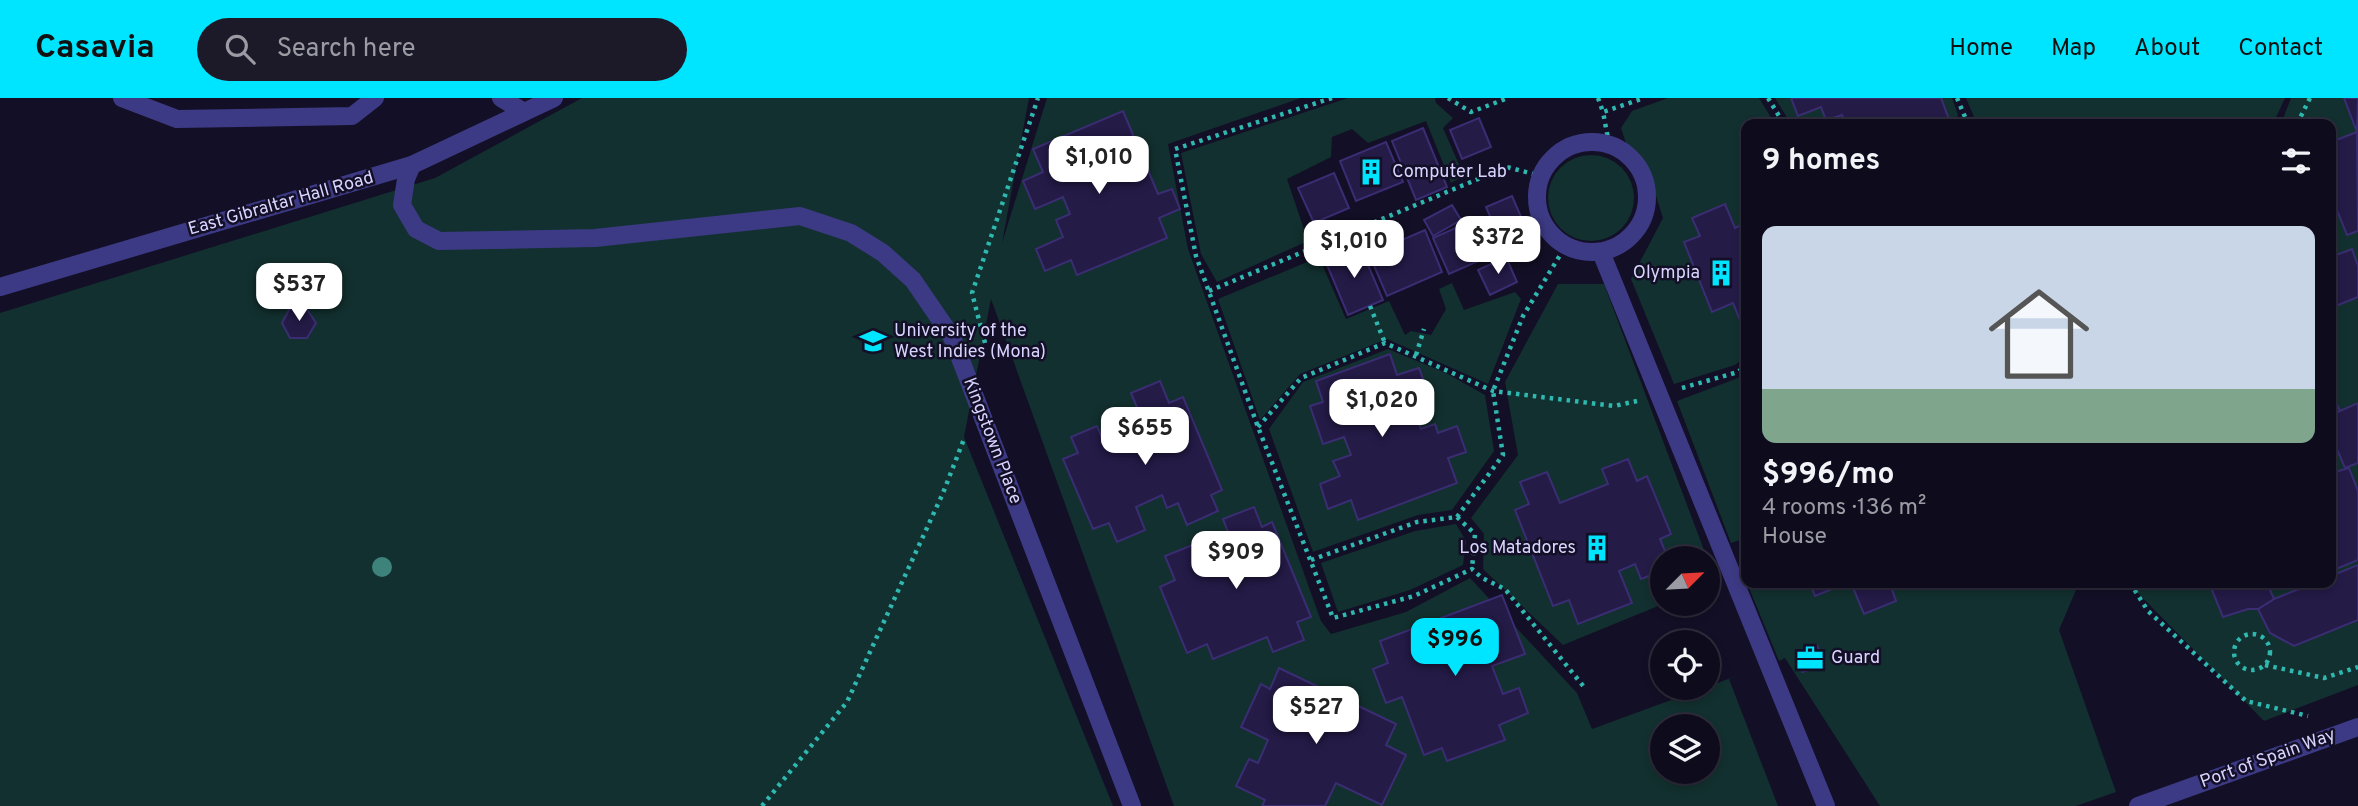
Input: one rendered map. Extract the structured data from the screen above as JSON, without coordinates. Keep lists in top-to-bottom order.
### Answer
{
  "streets": {
    "street": ["East Gibraltar Hall Road", "Kingstown Place", "Port of Spain Way"]
  },
  "crossings": [
    ["East Gibraltar Hall Road", "Kingstown Place"]
  ],
  "places": {
    "building": ["Computer Lab", "Olympia", "Los Matadores"],
    "school or university": ["University of the West Indies (Mona)"],
    "office": ["Guard"]
  },
  "north": "top right",
  "page": {
    "header": "Casavia",
    "search": "Search here",
    "nav": [
      "Home",
      "Map",
      "About",
      "Contact"
    ],
    "heading": "9 homes",
    "price": [
      "$1,010",
      "$372",
      "$1,010",
      "$537",
      "$1,020",
      "$655",
      "$909",
      "$996",
      "$527"
    ],
    "list": [
      {
        "name": "$996/mo",
        "note": "4 rooms · 136 m² · House"
      }
    ]
  }
}
